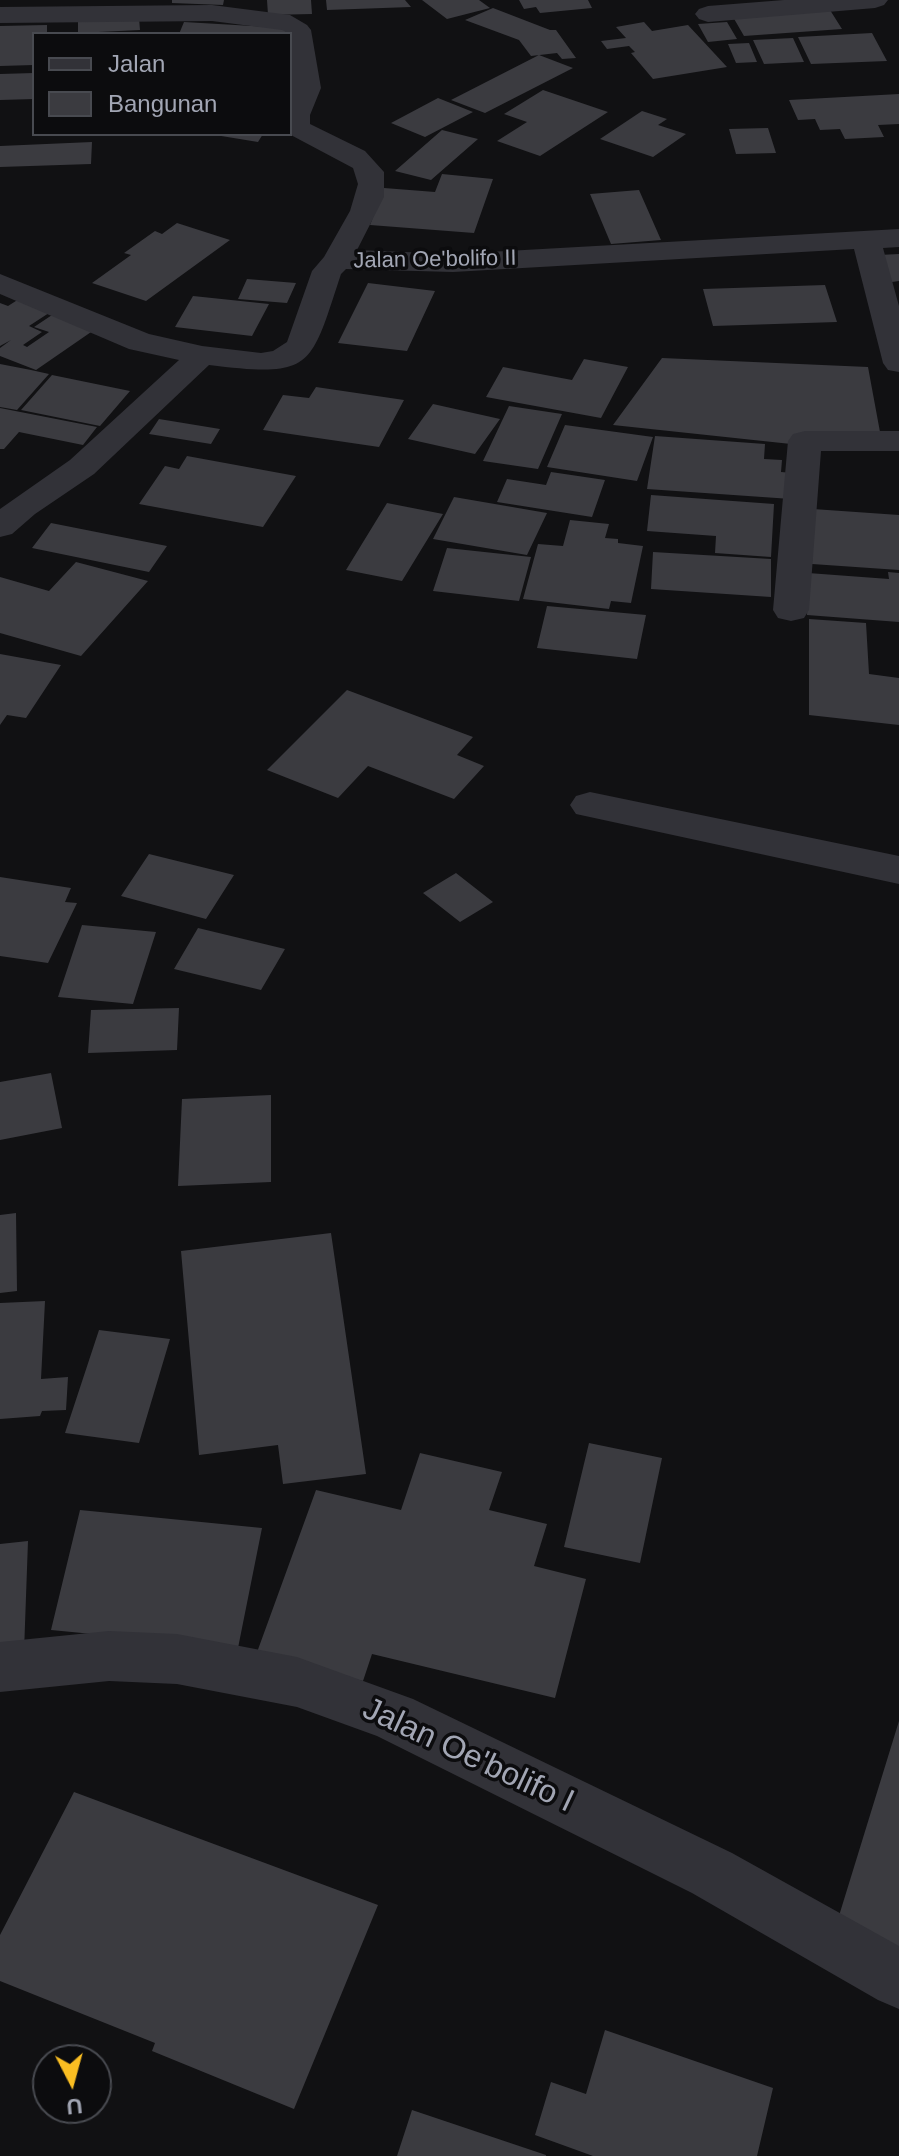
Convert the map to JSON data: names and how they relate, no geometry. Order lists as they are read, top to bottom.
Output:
{
  "streets": {
    "street": ["Jalan Oe'bolifo II", "Jalan Oe'bolifo I"]
  },
  "legend": ["Jalan", "Bangunan"],
  "north": "bottom"
}
